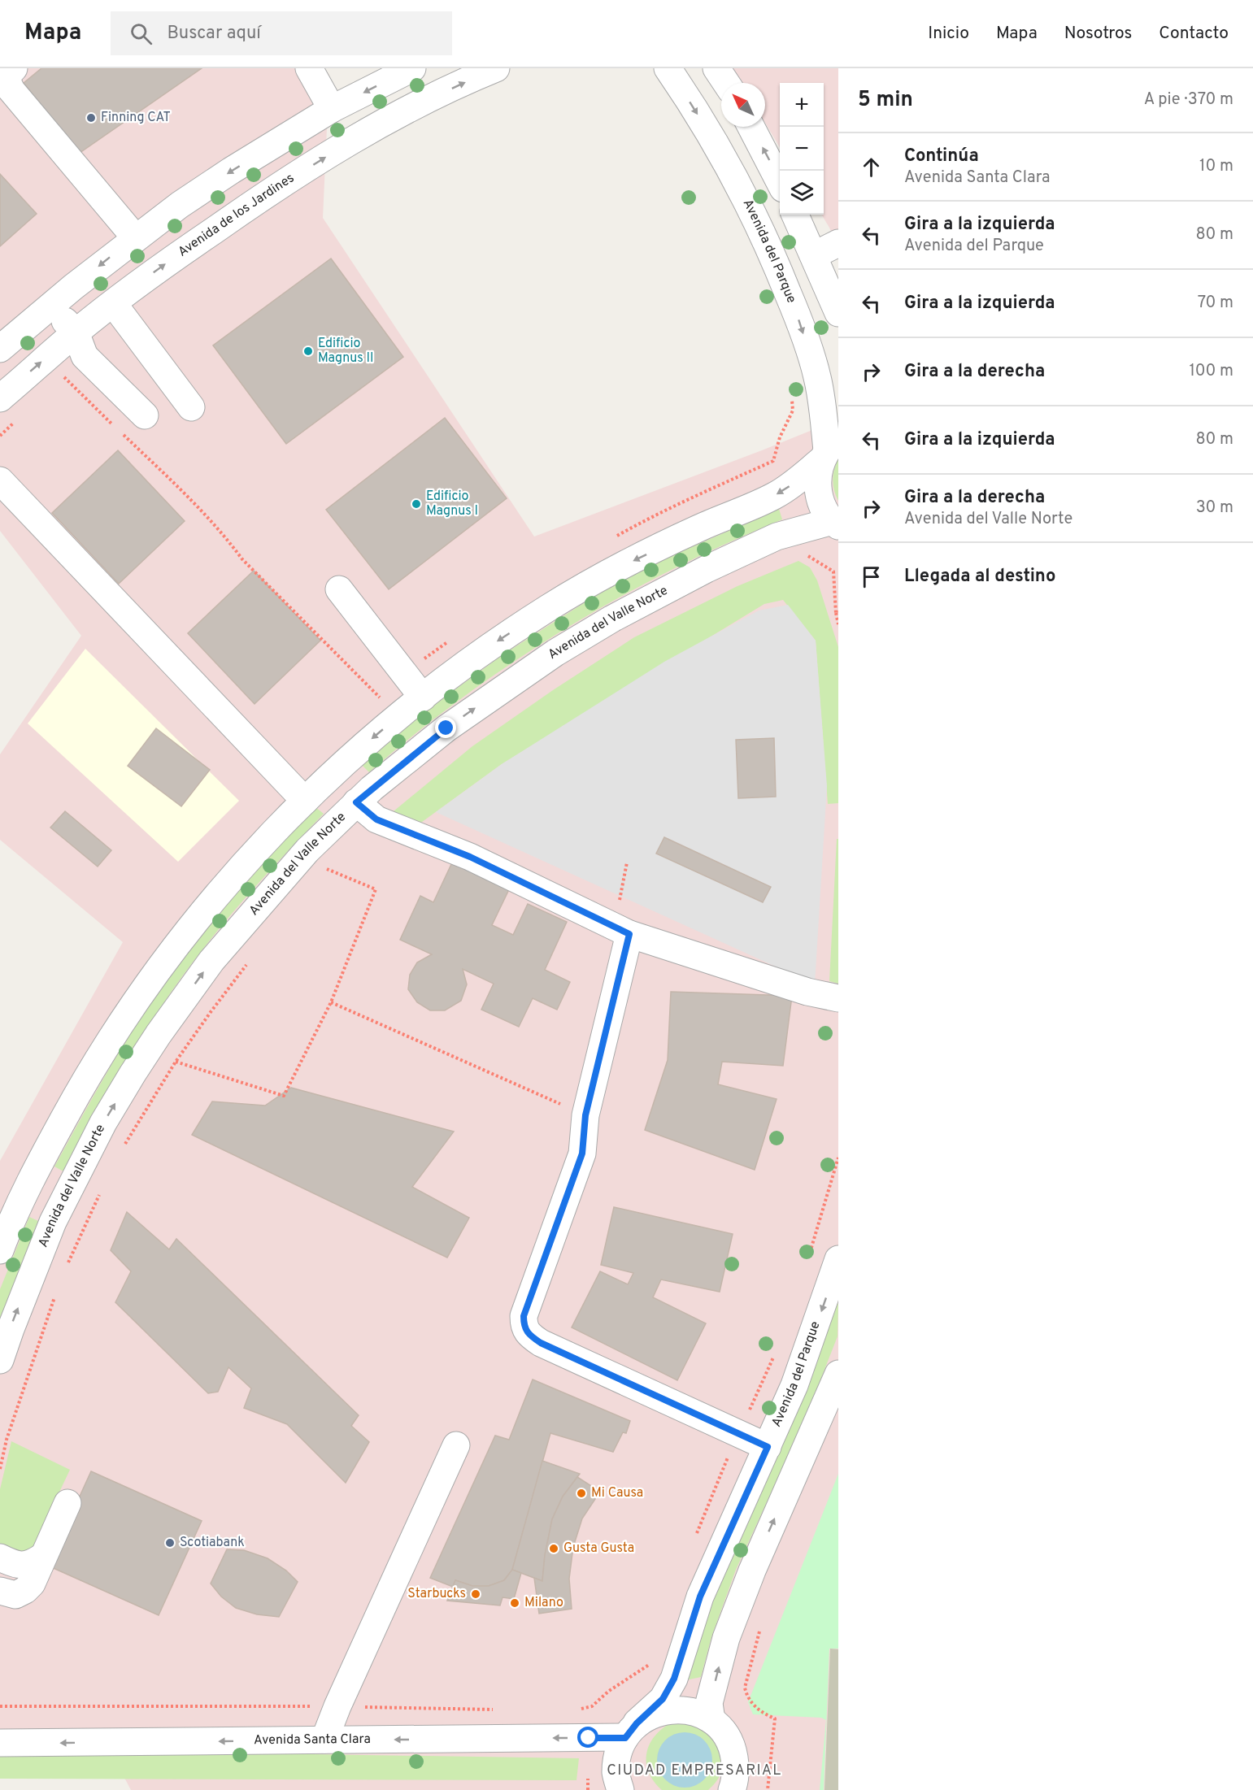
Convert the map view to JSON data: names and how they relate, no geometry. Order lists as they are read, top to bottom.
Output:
{
  "streets": {
    "street": [
      "Avenida de los Jardines",
      "Avenida del Parque",
      "Avenida del Valle Norte",
      "Avenida Santa Clara"
    ]
  },
  "crossings": [
    ["Avenida del Parque", "Avenida del Valle Norte"],
    ["Avenida del Parque", "Avenida Santa Clara"]
  ],
  "one_way": ["Avenida Santa Clara"],
  "districts": ["CIUDAD EMPRESARIAL"],
  "places": [
    "Finning CAT",
    "Edificio Magnus II",
    "Edificio Magnus I",
    "Mi Causa",
    "Scotiabank",
    "Gusta Gusta",
    "Starbucks",
    "Milano"
  ],
  "north": "top left",
  "page": {
    "header": "Mapa",
    "search": "Buscar aquí",
    "nav": [
      "Inicio",
      "Mapa",
      "Nosotros",
      "Contacto"
    ],
    "heading": ["5 min", "A pie · 370 m"],
    "map_buttons": ["+", "−"],
    "list": [
      ["Continúa", "Avenida Santa Clara", "10 m"],
      ["Gira a la izquierda", "Avenida del Parque", "80 m"],
      ["Gira a la izquierda", "70 m"],
      ["Gira a la derecha", "100 m"],
      ["Gira a la izquierda", "80 m"],
      ["Gira a la derecha", "Avenida del Valle Norte", "30 m"],
      "Llegada al destino"
    ]
  }
}
